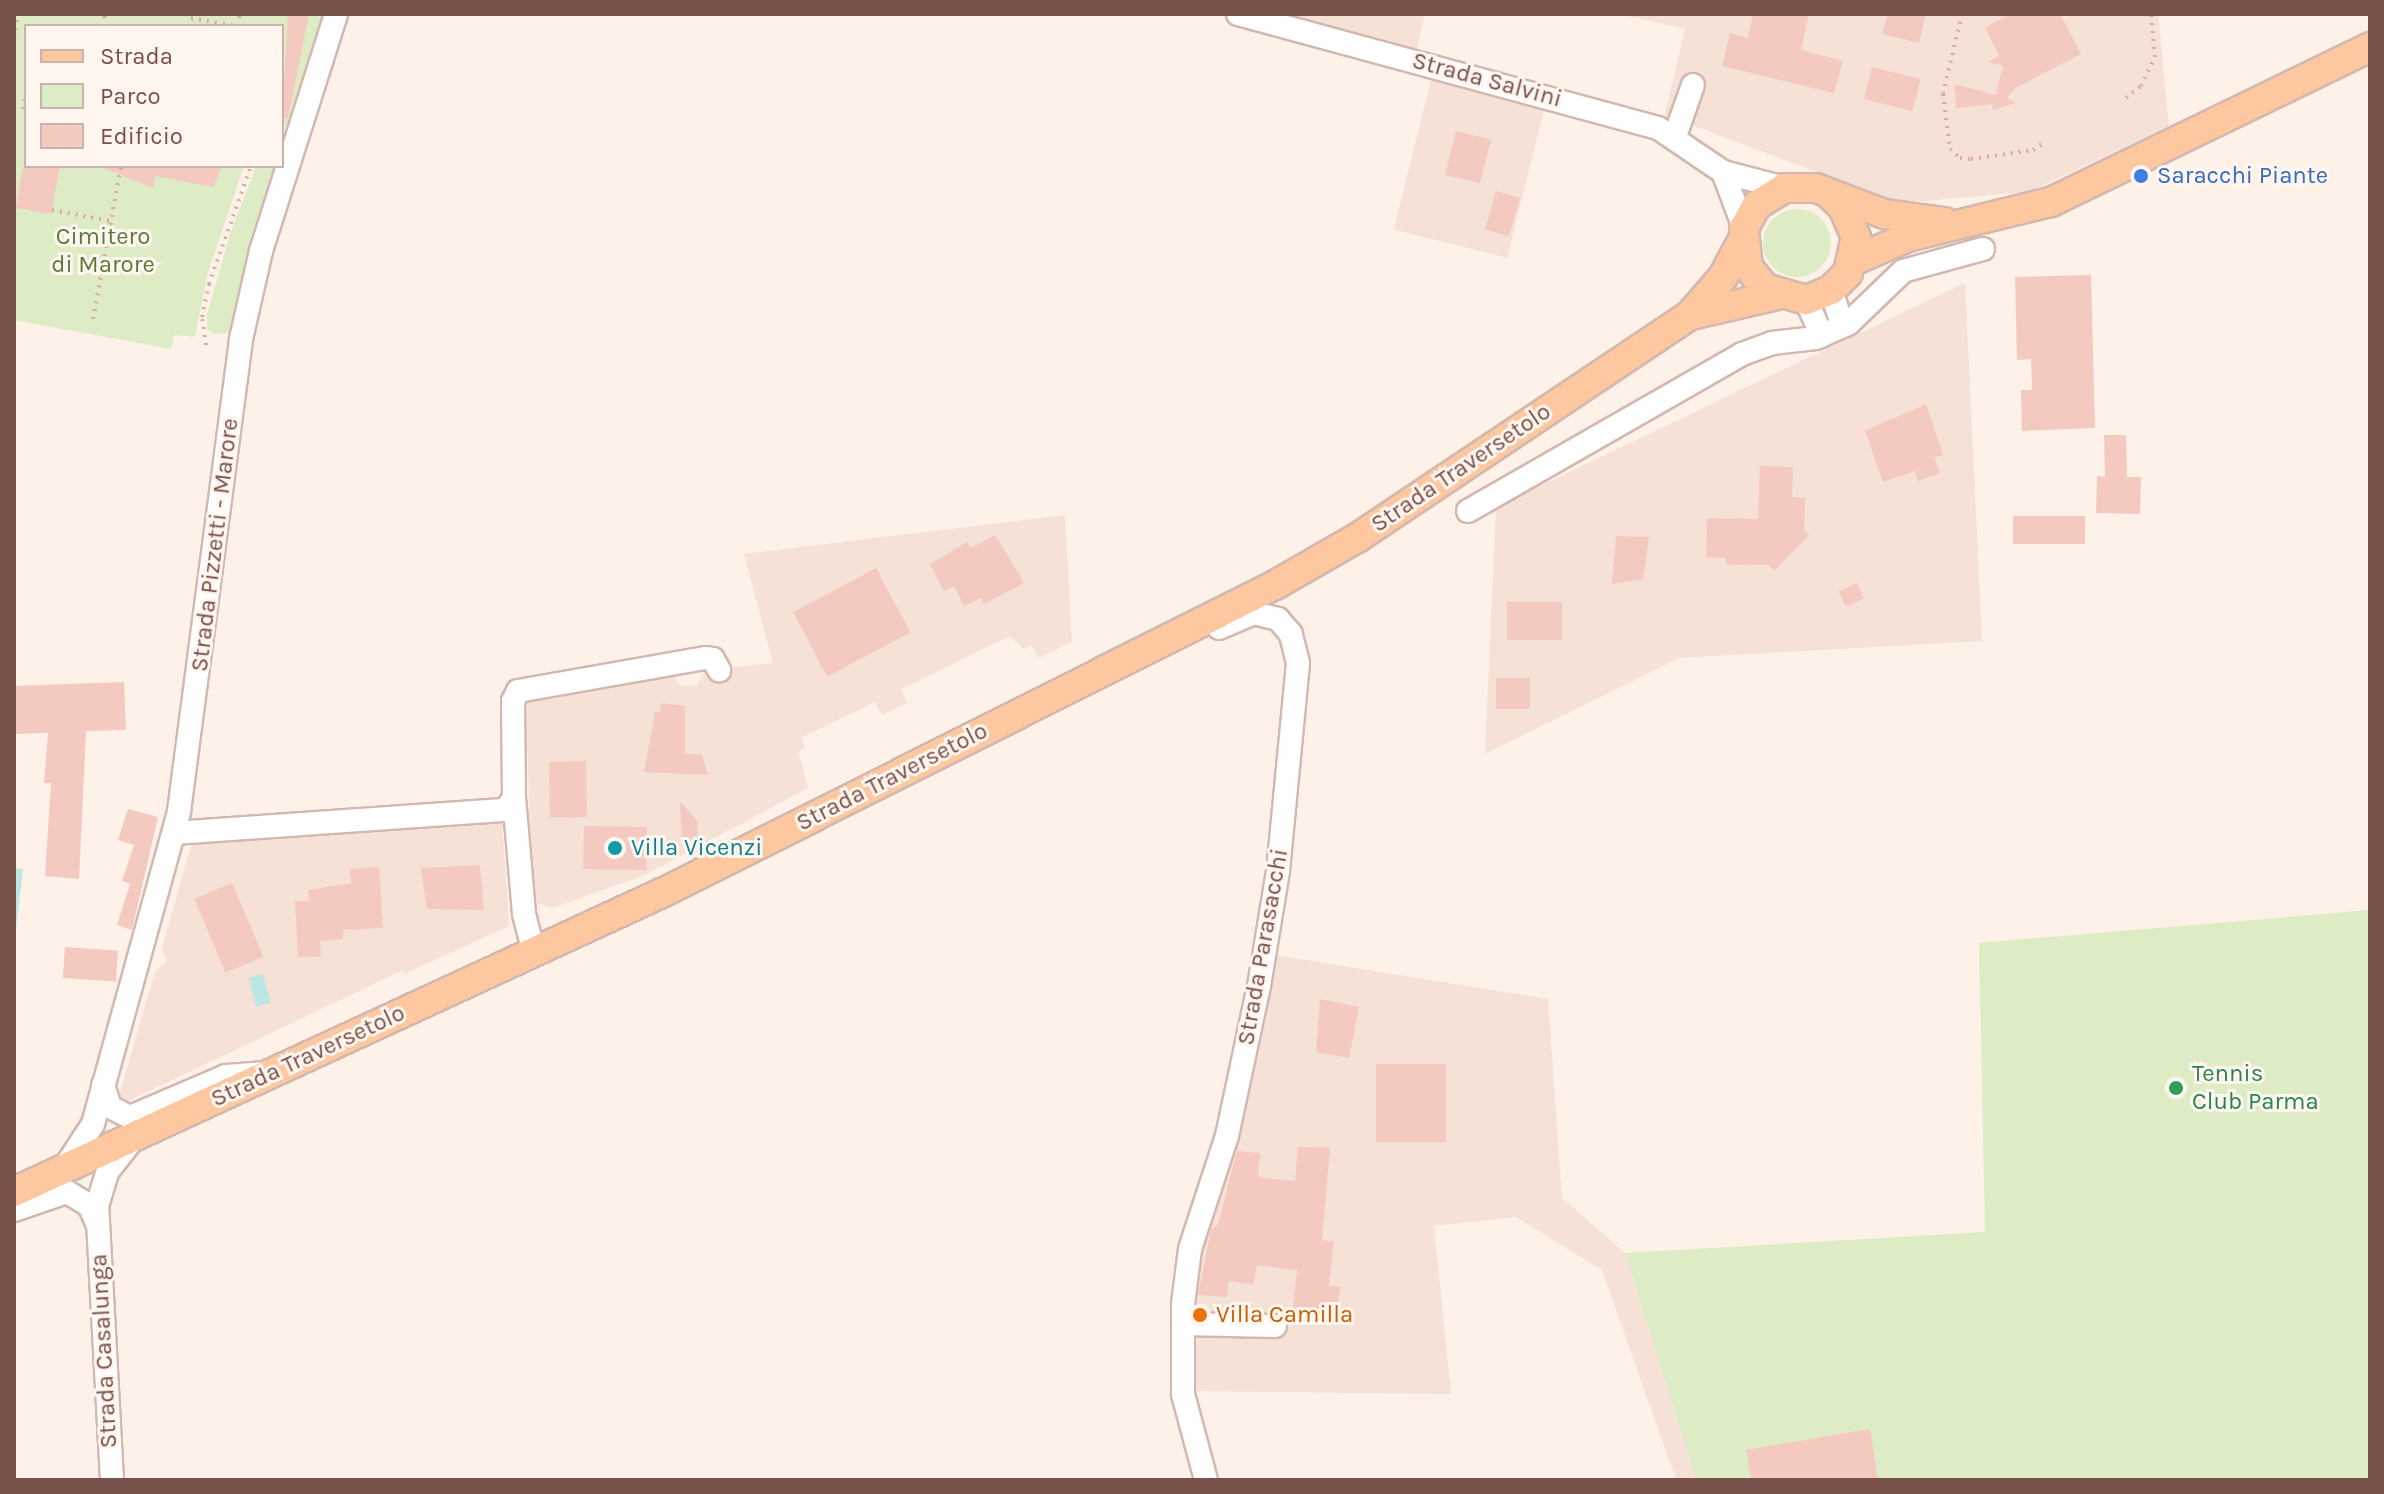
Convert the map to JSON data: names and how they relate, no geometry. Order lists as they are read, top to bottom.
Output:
{
  "streets": {
    "main road": ["Strada Traversetolo"],
    "street": [
      "Strada Salvini",
      "Strada Pizzetti - Marore",
      "Strada Parasacchi",
      "Strada Casalunga"
    ]
  },
  "crossings": [
    ["Strada Salvini", "Strada Traversetolo"],
    ["Strada Traversetolo", "Strada Pizzetti - Marore"],
    ["Strada Traversetolo", "Strada Parasacchi"],
    ["Strada Traversetolo", "Strada Casalunga"]
  ],
  "parks": ["Cimitero di Marore"],
  "places": [
    "Saracchi Piante",
    "Villa Vicenzi",
    "Tennis Club Parma",
    "Villa Camilla"
  ],
  "legend": ["Strada", "Parco", "Edificio"]
}
